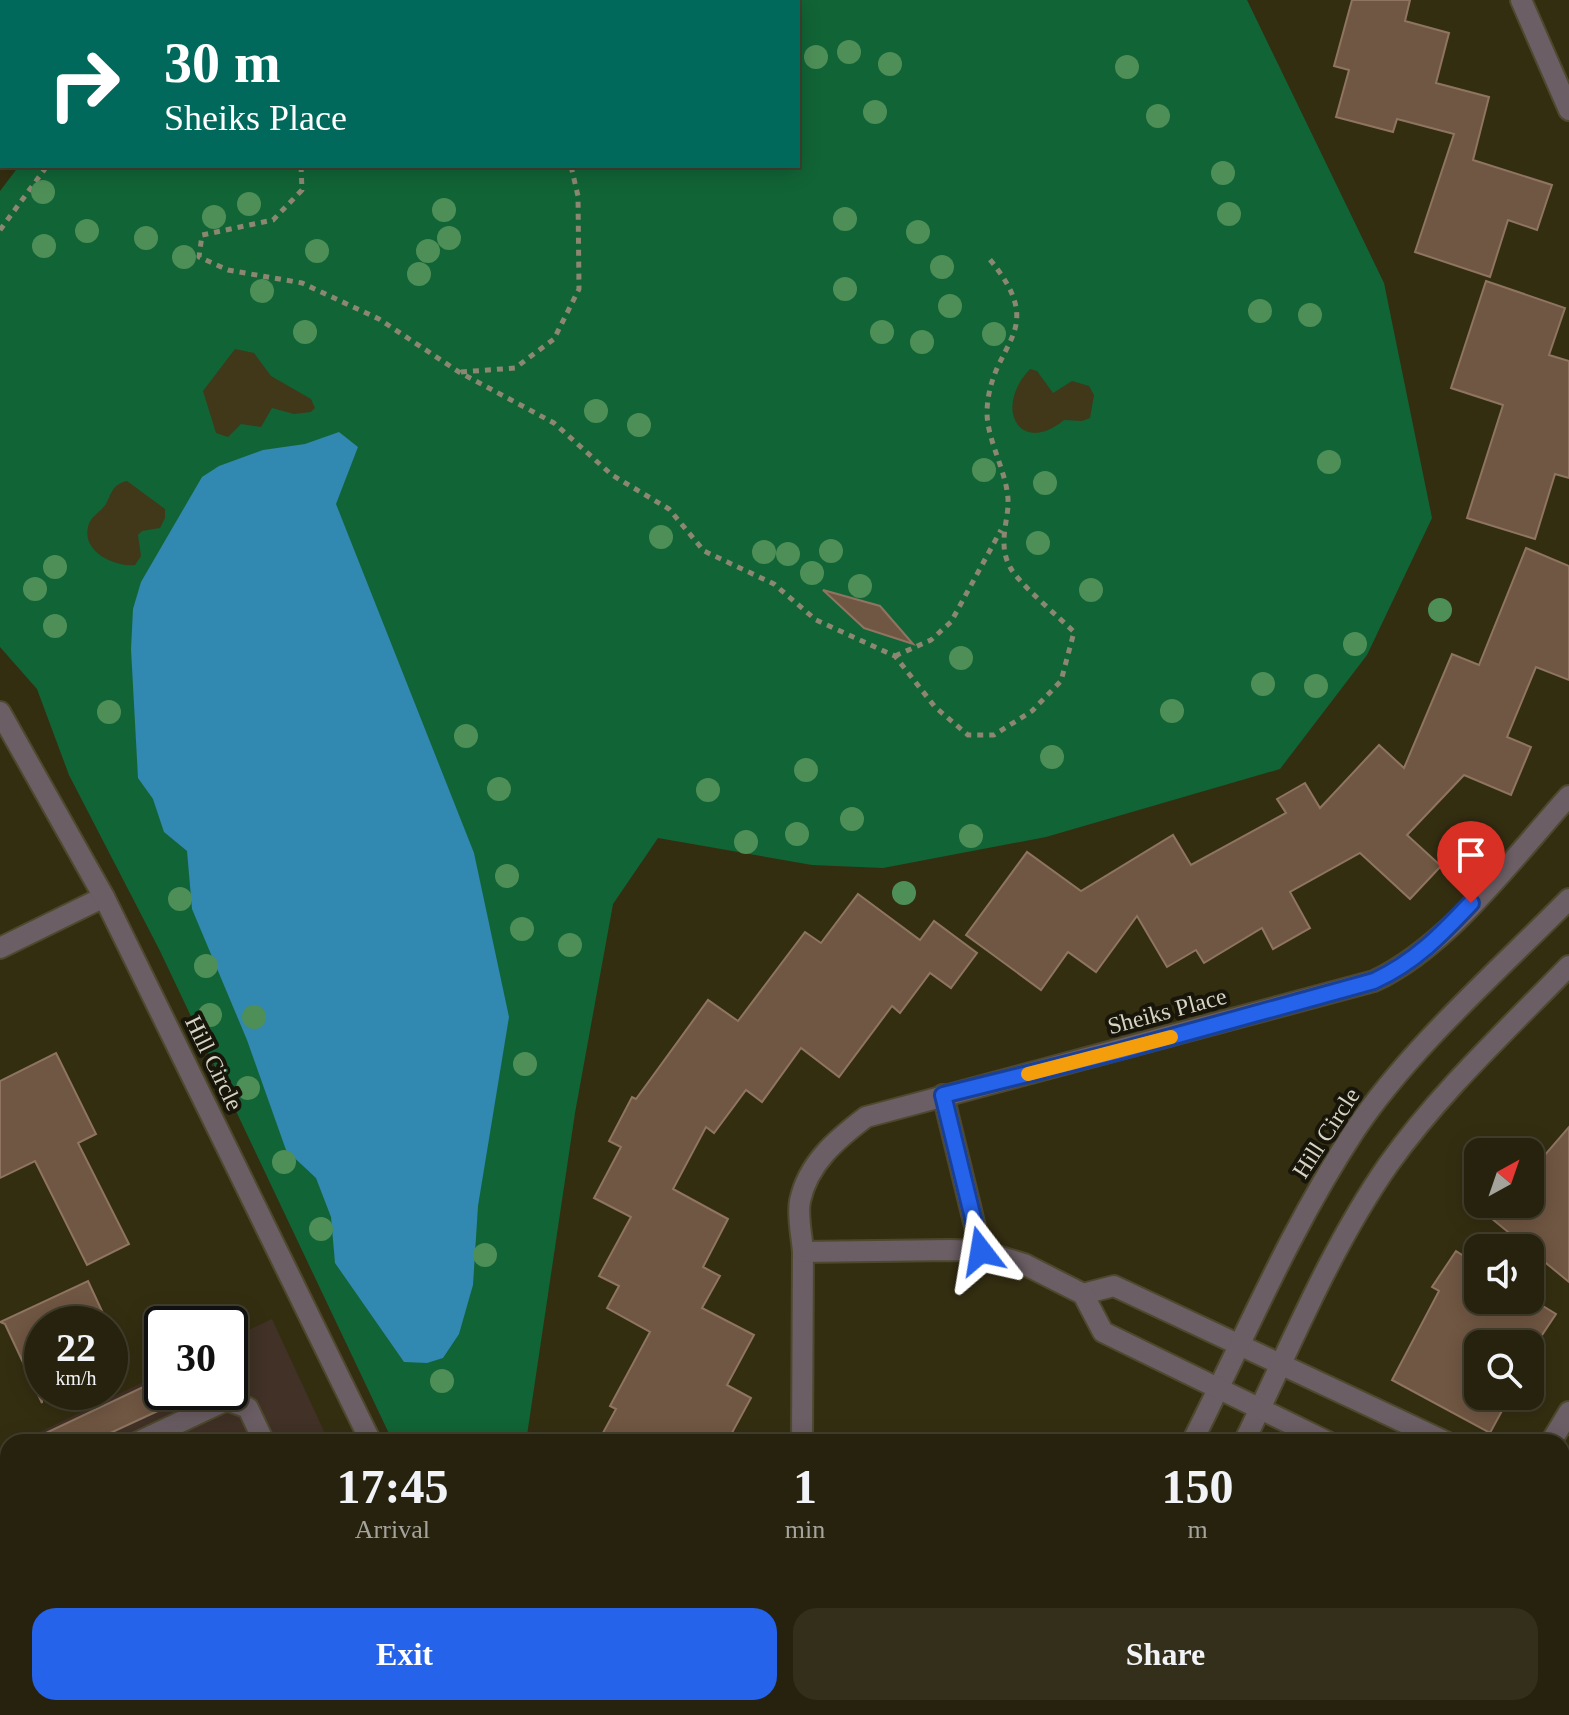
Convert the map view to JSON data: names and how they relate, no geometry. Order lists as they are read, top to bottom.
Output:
{
  "streets": {
    "street": ["Sheiks Place", "Hill Circle"]
  },
  "north": "top right",
  "page": {
    "turn": ["30 m", "Sheiks Place"],
    "speed": "22 km/h",
    "limit": "30",
    "eta": [
      "17:45",
      "Arrival",
      "1",
      "min",
      "150",
      "m"
    ],
    "buttons": ["Exit", "Share"]
  }
}
